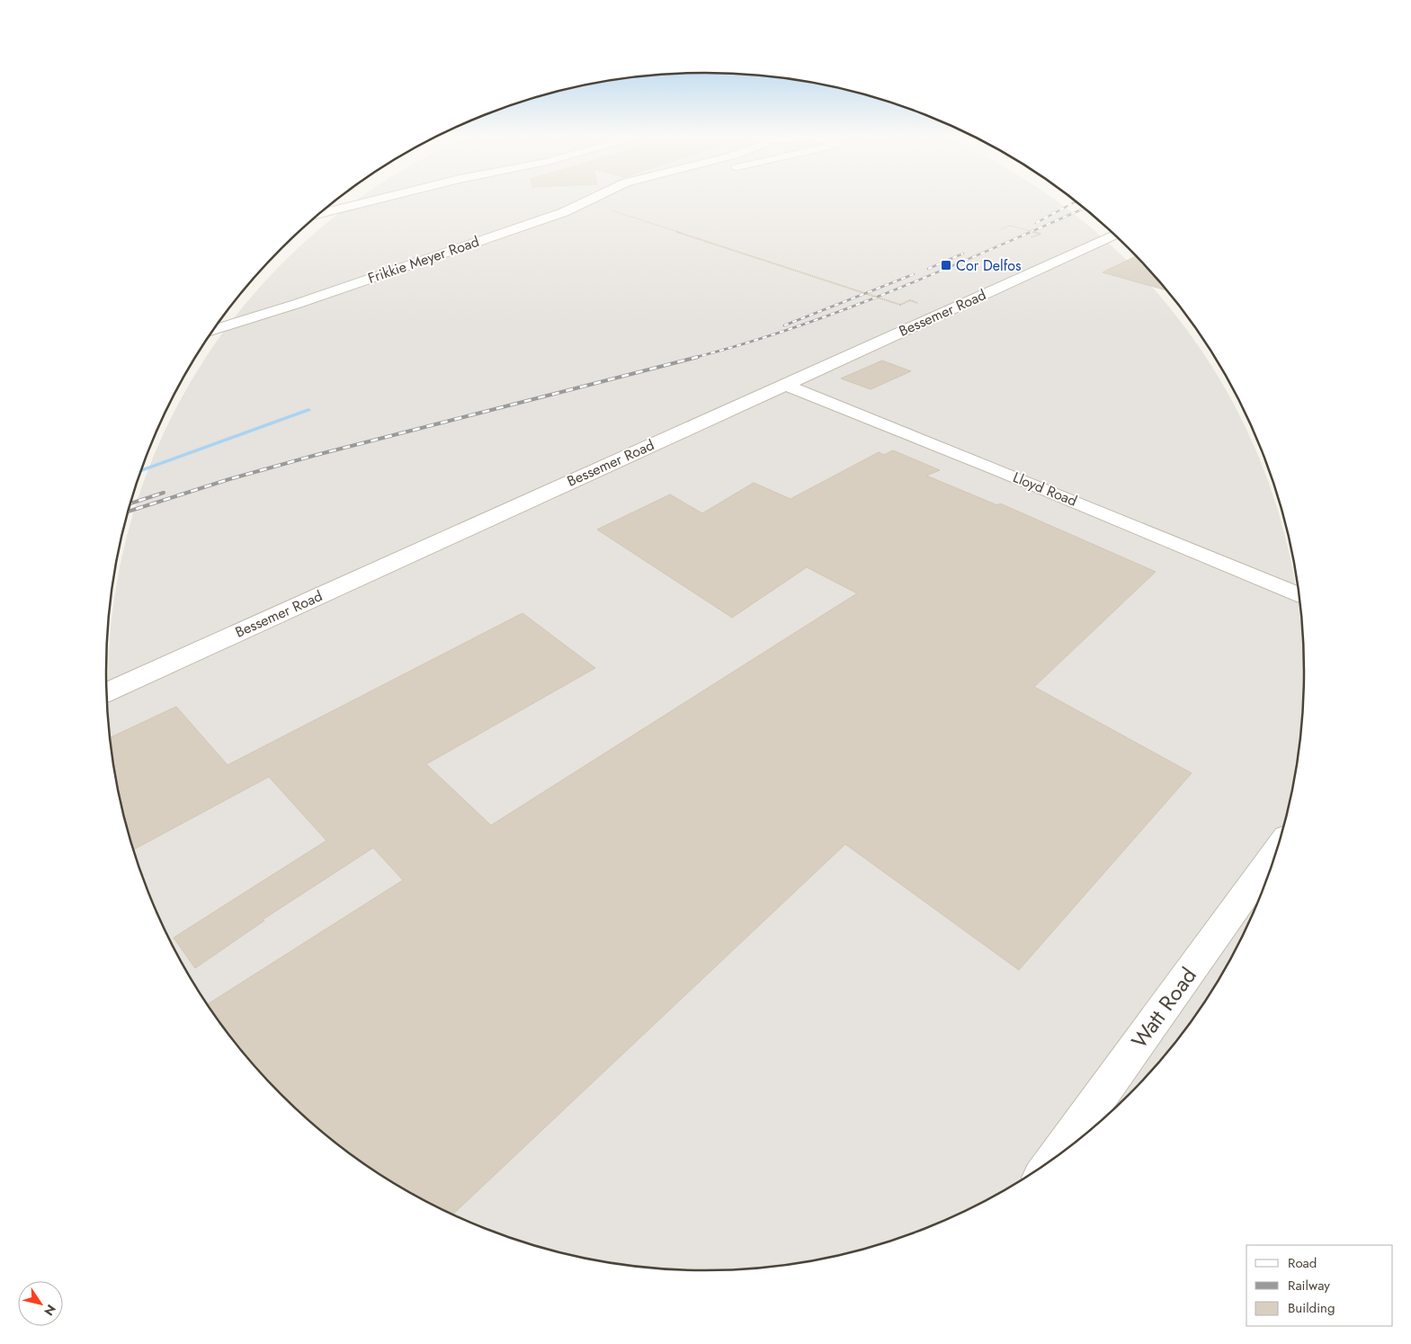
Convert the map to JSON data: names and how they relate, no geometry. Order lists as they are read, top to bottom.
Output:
{
  "streets": {
    "street": [
      "Frikkie Meyer Road",
      "Bessemer Road",
      "Lloyd Road",
      "Watt Road"
    ]
  },
  "crossings": [
    ["Bessemer Road", "Lloyd Road"]
  ],
  "places": {
    "transit": ["Cor Delfos"]
  },
  "legend": ["Road", "Railway", "Building"],
  "north": "bottom right"
}
